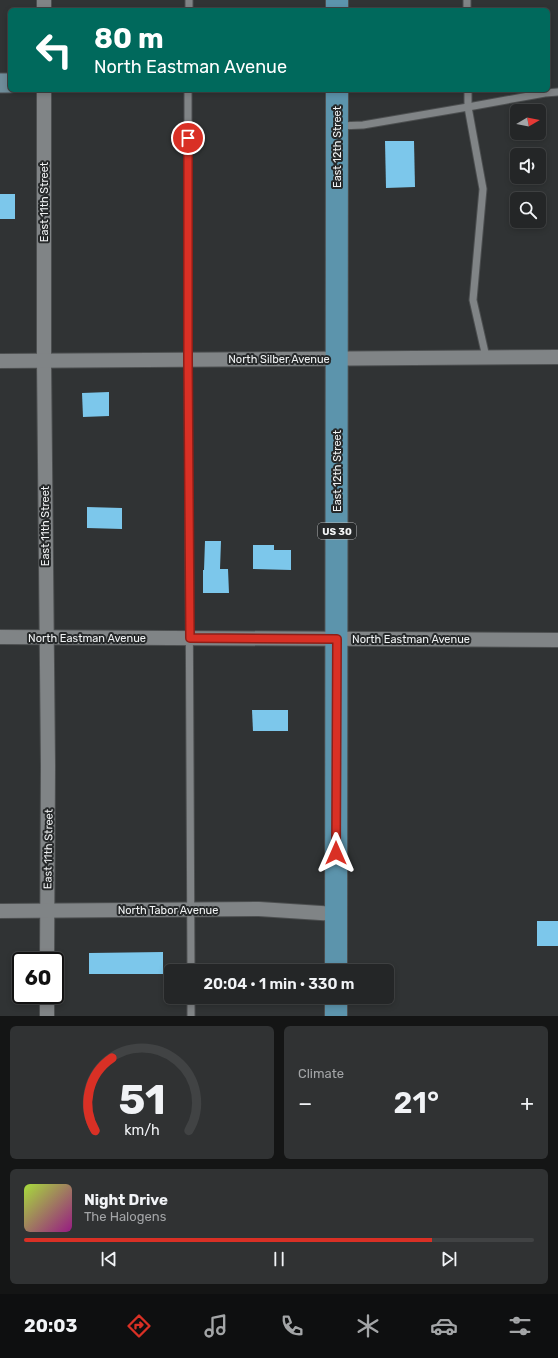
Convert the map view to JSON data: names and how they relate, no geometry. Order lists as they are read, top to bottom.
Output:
{
  "streets": {
    "main road": ["East 12th Street", "US 30"],
    "street": [
      "East 11th Street",
      "North Silber Avenue",
      "North Eastman Avenue",
      "North Tabor Avenue"
    ]
  },
  "crossings": [
    ["East 12th Street", "North Silber Avenue"],
    ["East 12th Street", "North Eastman Avenue"],
    ["East 12th Street", "North Tabor Avenue"],
    ["East 11th Street", "North Silber Avenue"],
    ["East 11th Street", "North Eastman Avenue"],
    ["East 11th Street", "North Tabor Avenue"]
  ],
  "north": "right",
  "page": {
    "turn": ["80 m", "North Eastman Avenue"],
    "limit": "60",
    "trip": "20:04 · 1 min · 330 m",
    "tile": "Climate",
    "heat": ["−", "21°", "+"],
    "song": ["Night Drive", "The Halogens"],
    "tabs": "20:03",
    "gauge": ["51", "km/h"]
  }
}
